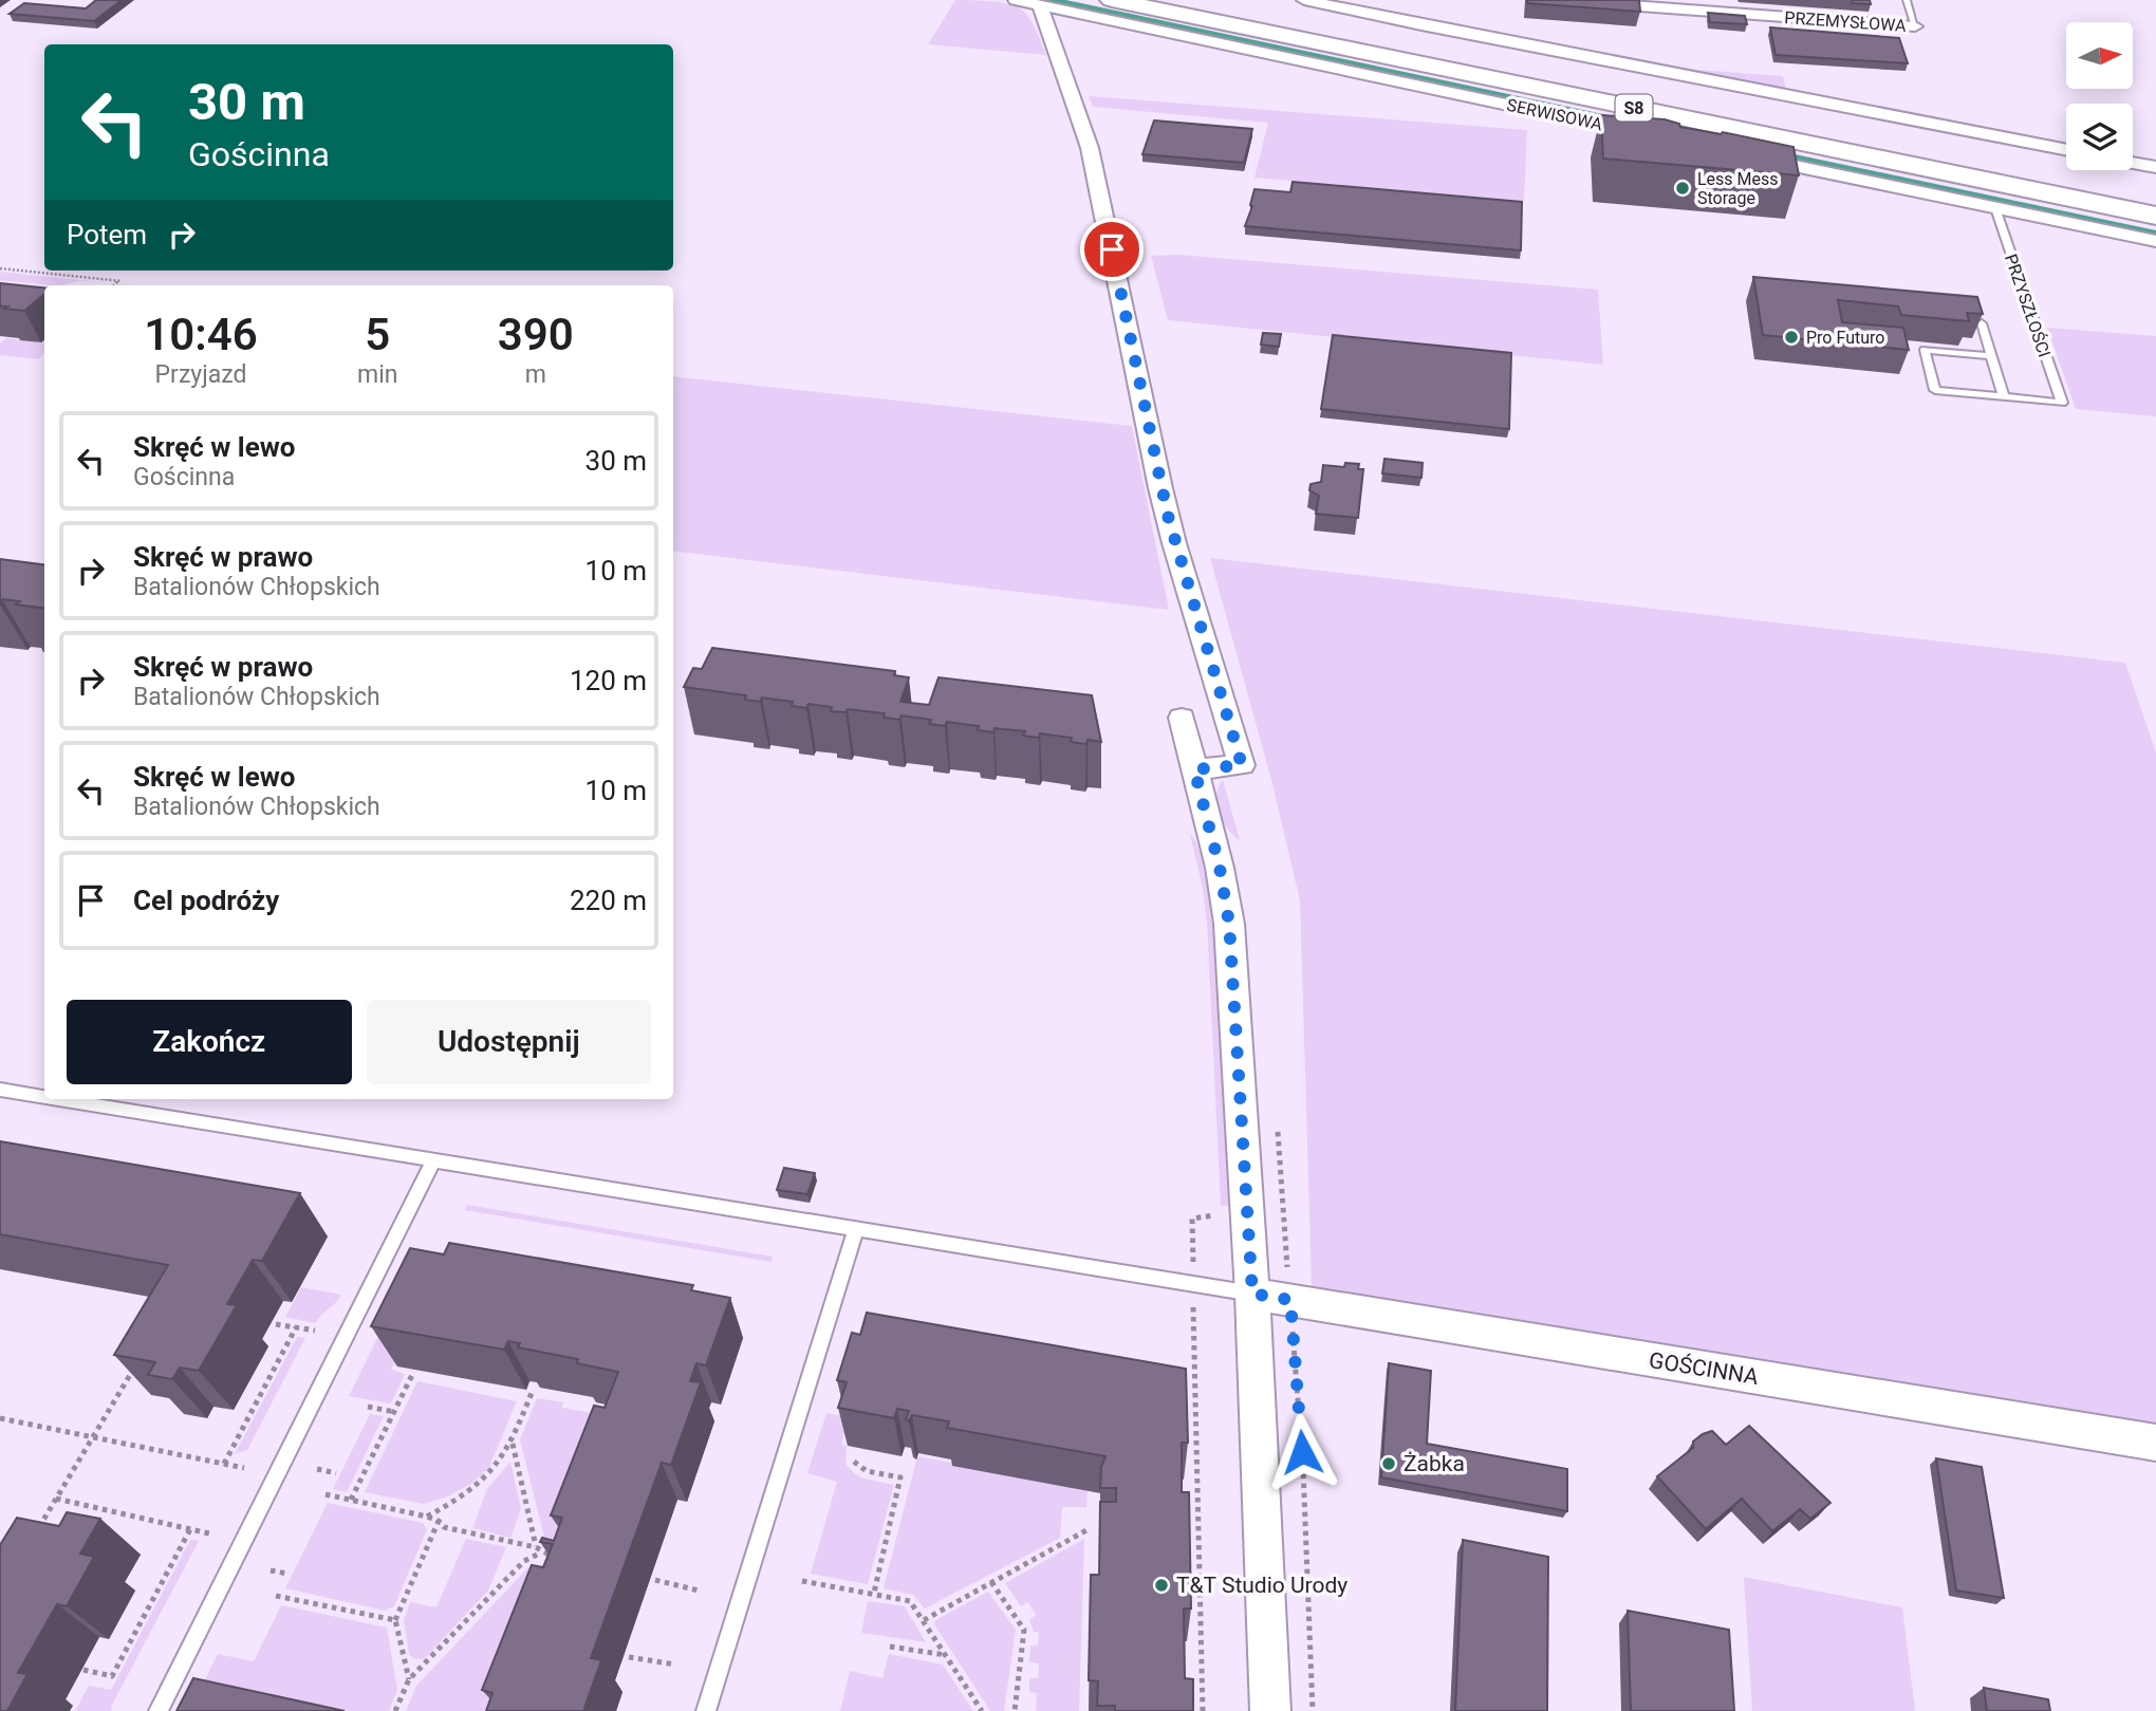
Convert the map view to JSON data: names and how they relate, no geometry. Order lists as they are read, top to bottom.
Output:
{
  "streets": {
    "highway": ["S8"],
    "street": ["PRZEMYSŁOWA", "SERWISOWA", "GOŚCINNA"],
    "lane": ["PRZYSZŁOŚCI"]
  },
  "places": [
    "Less Mess Storage",
    "Pro Futuro",
    "Żabka",
    "T&T Studio Urody"
  ],
  "north": "right",
  "page": {
    "turn": ["30 m", "Gościnna"],
    "then": "Potem",
    "eta": [
      "10:46",
      "Przyjazd",
      "5",
      "min",
      "390",
      "m"
    ],
    "list": [
      {
        "name": "Skręć w lewo",
        "note": "Gościnna",
        "value": "30 m"
      },
      {
        "name": "Skręć w prawo",
        "note": "Batalionów Chłopskich",
        "value": "10 m"
      },
      {
        "name": "Skręć w prawo",
        "note": "Batalionów Chłopskich",
        "value": "120 m"
      },
      {
        "name": "Skręć w lewo",
        "note": "Batalionów Chłopskich",
        "value": "10 m"
      },
      {
        "name": "Cel podróży",
        "value": "220 m"
      }
    ],
    "buttons": ["Zakończ", "Udostępnij"]
  }
}
